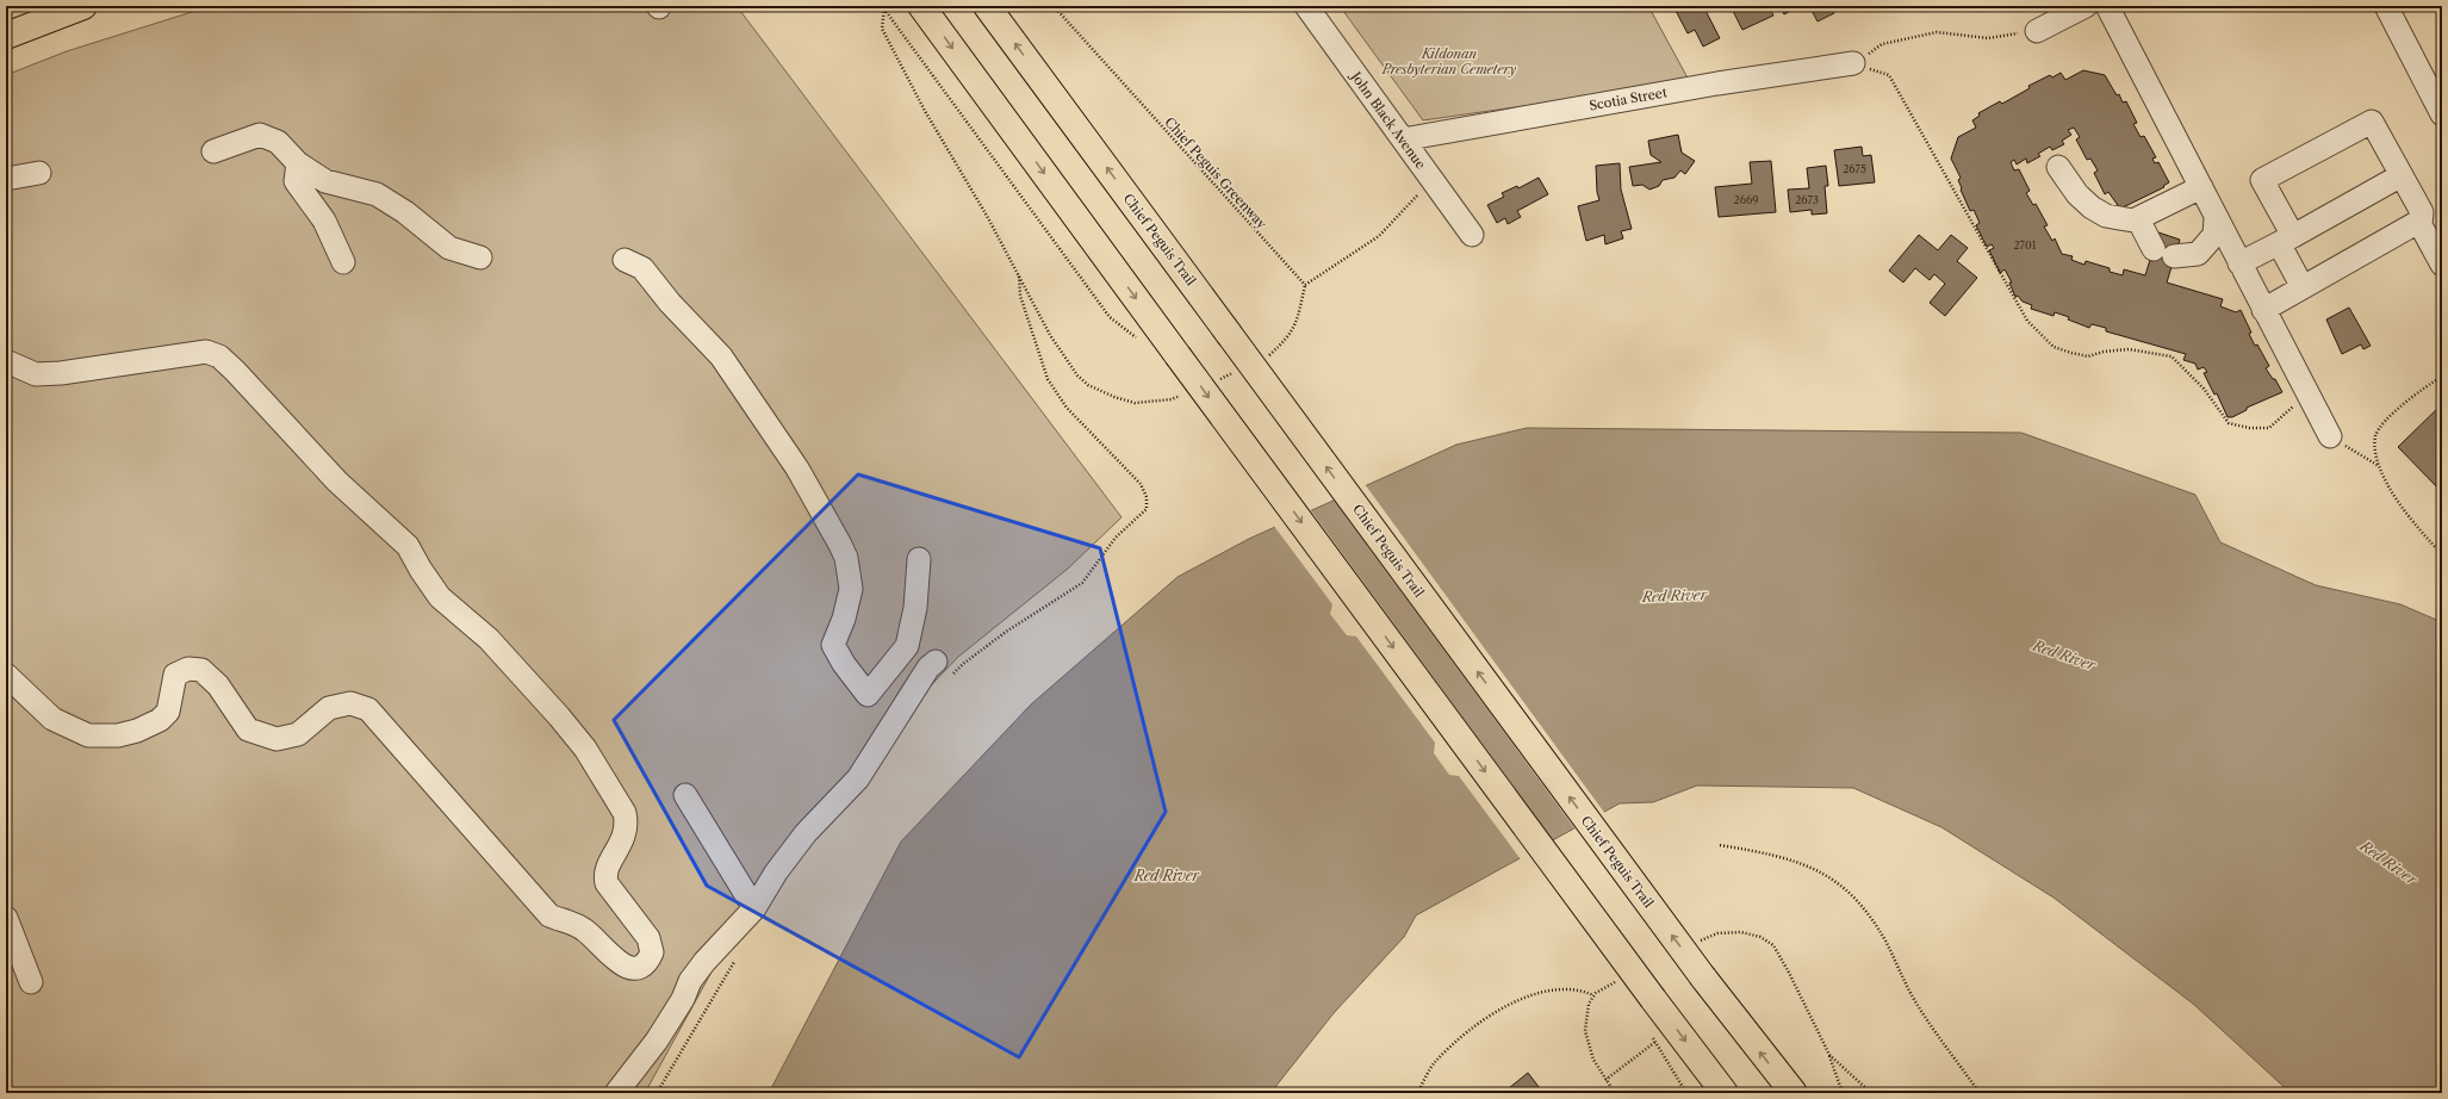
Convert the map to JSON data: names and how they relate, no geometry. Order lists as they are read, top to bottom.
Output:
{
  "streets": {
    "main road": ["Chief Peguis Trail"],
    "street": ["Scotia Street", "John Black Avenue"],
    "path": ["Chief Peguis Greenway"]
  },
  "crossings": [
    ["Scotia Street", "John Black Avenue"]
  ],
  "water": ["Red River"],
  "parks": ["Kildonan Presbyterian Cemetery"],
  "house_numbers": [
    "2675",
    "2669",
    "2673",
    "2701"
  ]
}
